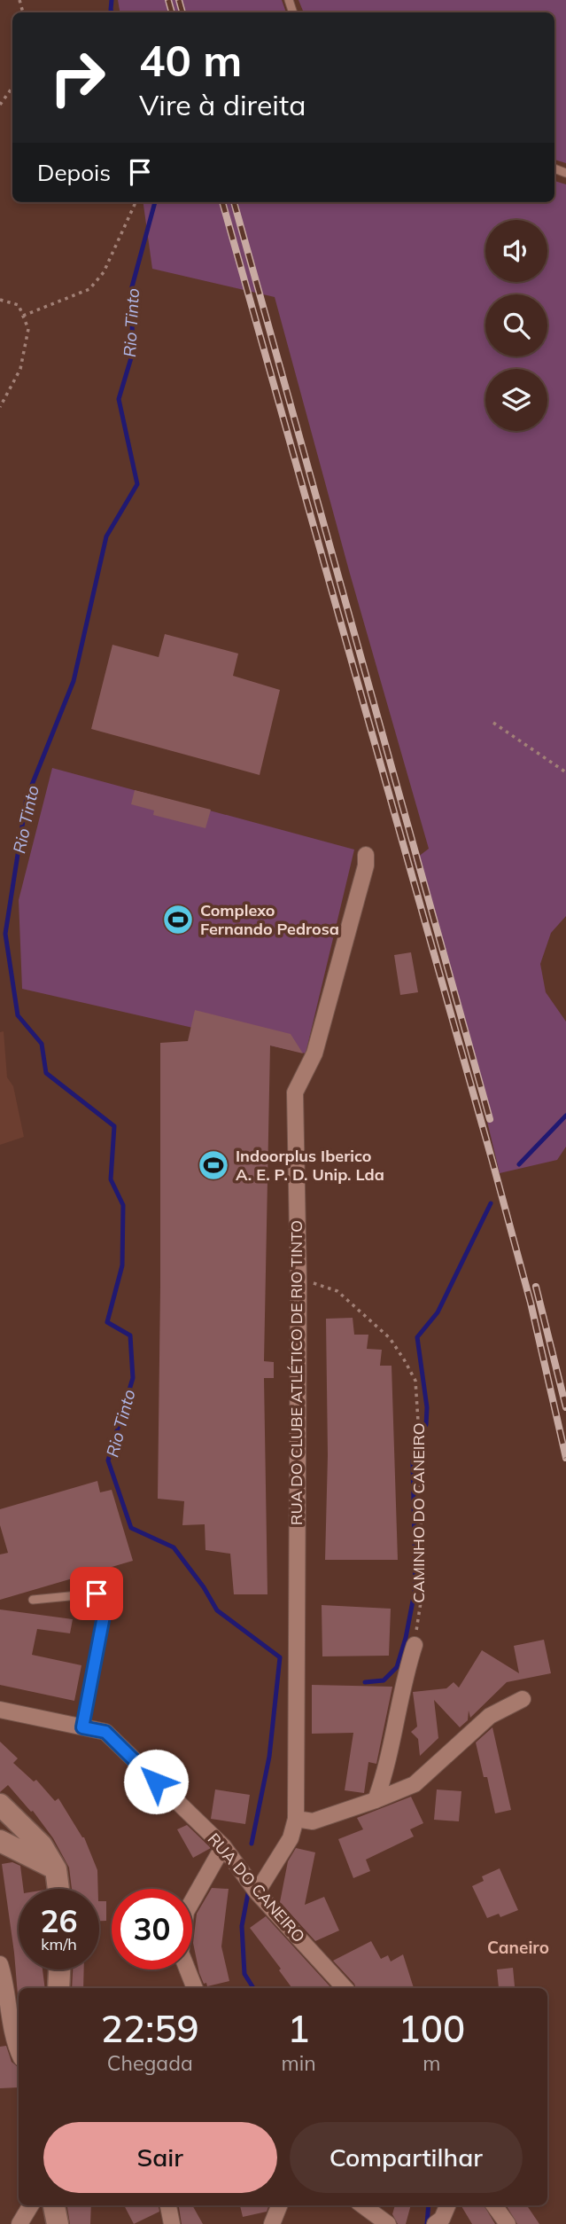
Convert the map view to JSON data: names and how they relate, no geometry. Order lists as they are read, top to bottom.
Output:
{
  "streets": {
    "street": ["RUA DO CLUBE ATLÉTICO DE RIO TINTO", "RUA DO CANEIRO"],
    "path": ["CAMINHO DO CANEIRO"]
  },
  "crossings": [
    ["RUA DO CLUBE ATLÉTICO DE RIO TINTO", "CAMINHO DO CANEIRO"],
    ["RUA DO CLUBE ATLÉTICO DE RIO TINTO", "RUA DO CANEIRO"]
  ],
  "districts": ["Caneiro"],
  "water": ["Rio Tinto"],
  "places": {
    "sports": ["Complexo Fernando Pedrosa", "Indoorplus Iberico A. E. P. D. Unip. Lda"]
  },
  "page": {
    "turn": ["40 m", "Vire à direita"],
    "then": "Depois",
    "speed": "26 km/h",
    "limit": "30",
    "eta": [
      "22:59",
      "Chegada",
      "1",
      "min",
      "100",
      "m"
    ],
    "buttons": ["Sair", "Compartilhar"]
  }
}
